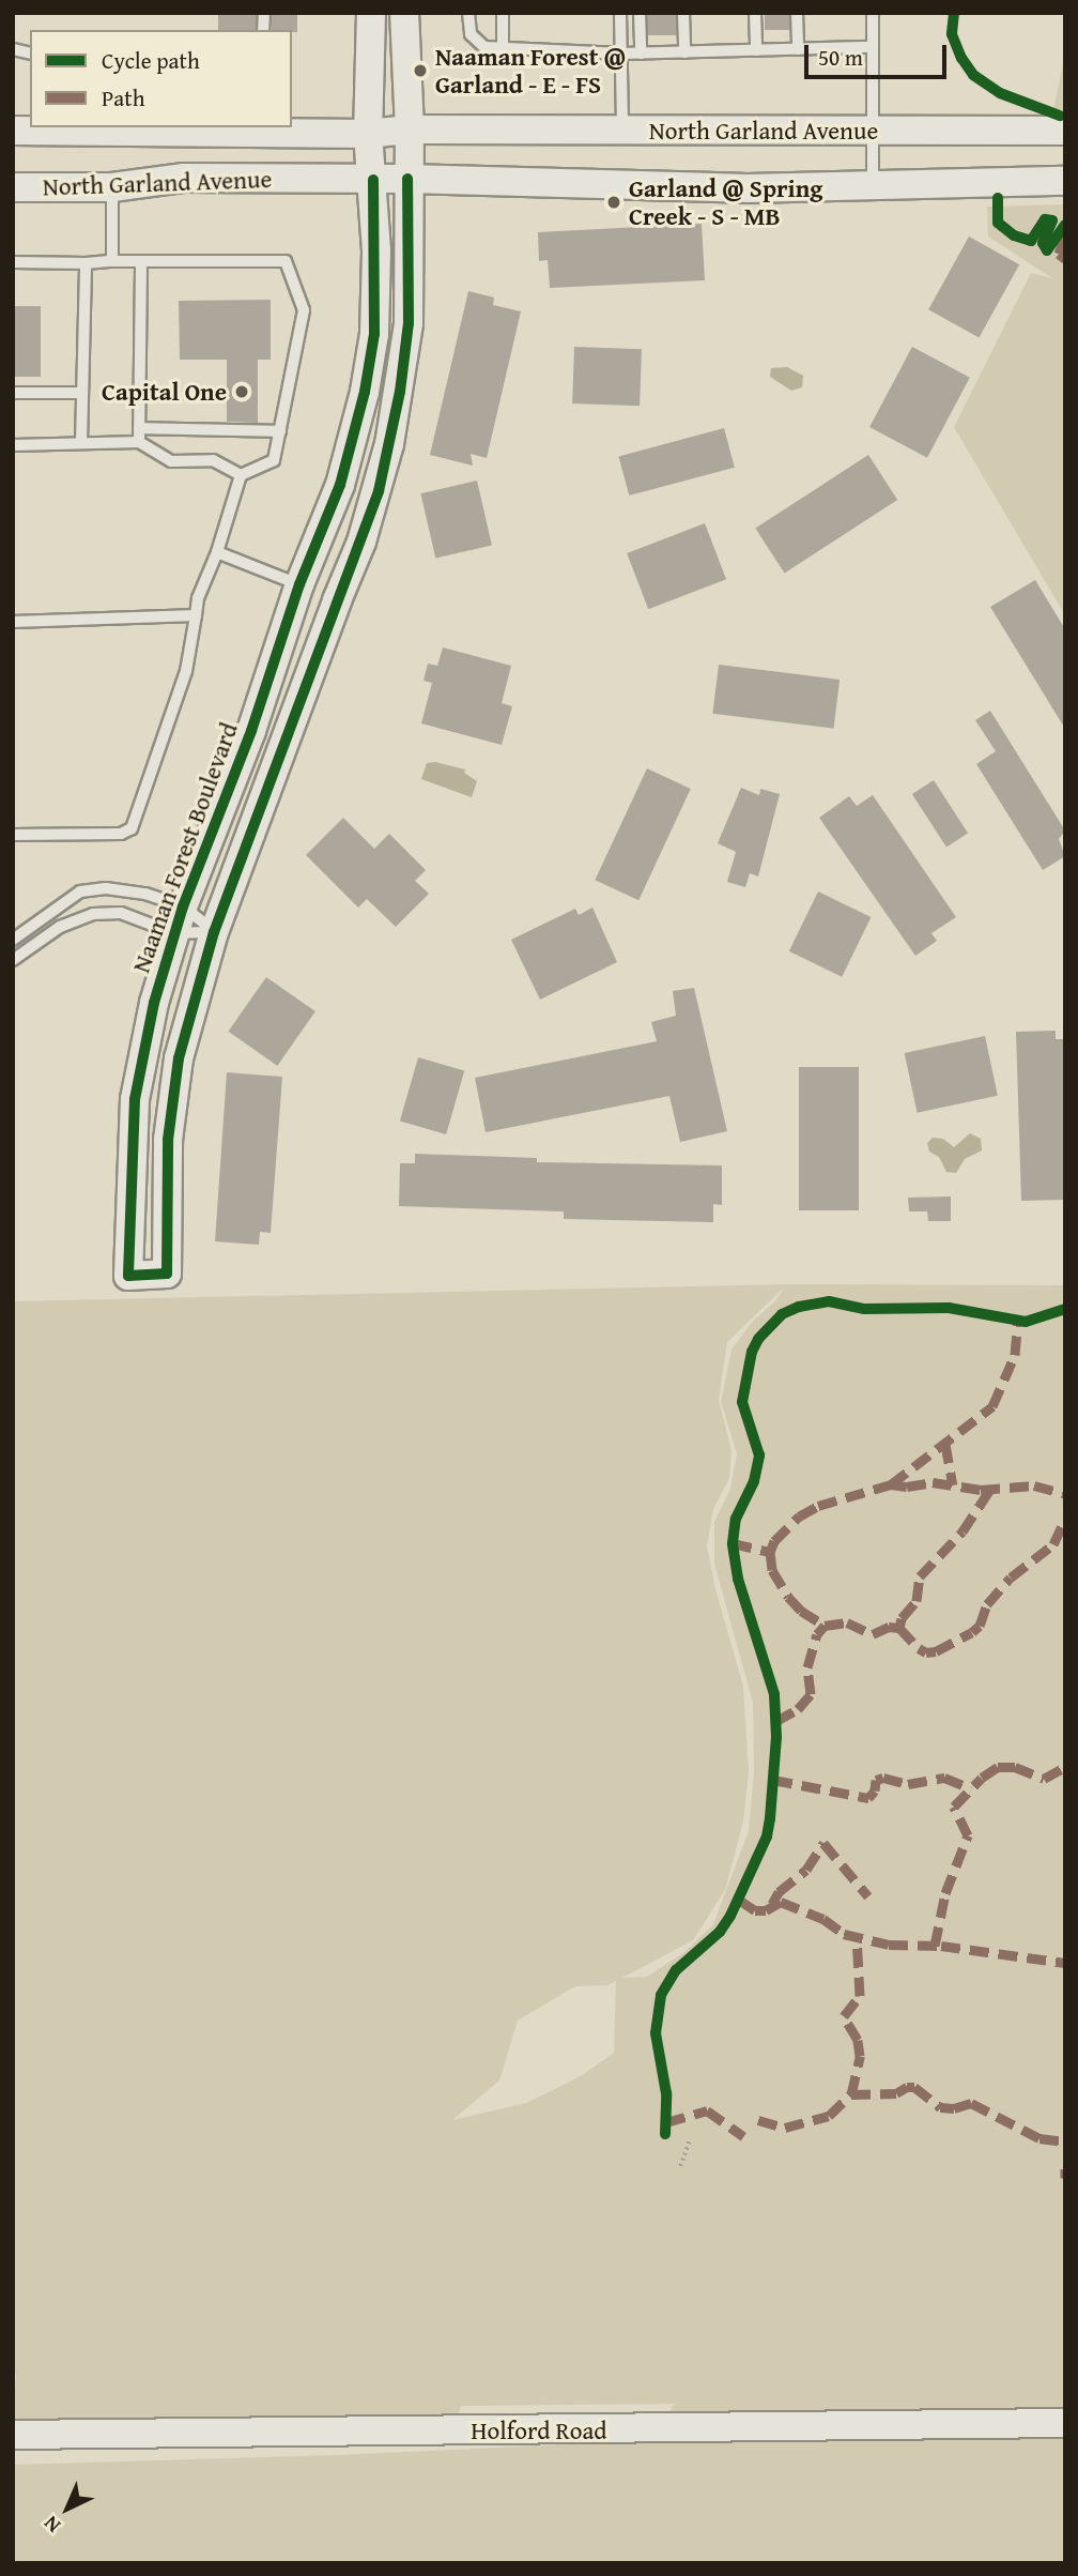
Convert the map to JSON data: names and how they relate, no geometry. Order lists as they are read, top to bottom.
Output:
{
  "streets": {
    "street": ["North Garland Avenue", "Naaman Forest Boulevard", "Holford Road"]
  },
  "crossings": [
    ["North Garland Avenue", "Naaman Forest Boulevard"]
  ],
  "places": ["Naaman Forest @ Garland - E - FS", "Garland @ Spring Creek - S - MB", "Capital One"],
  "legend": ["Cycle path", "Path"],
  "scale_bar": "50 m",
  "north": "bottom left"
}
